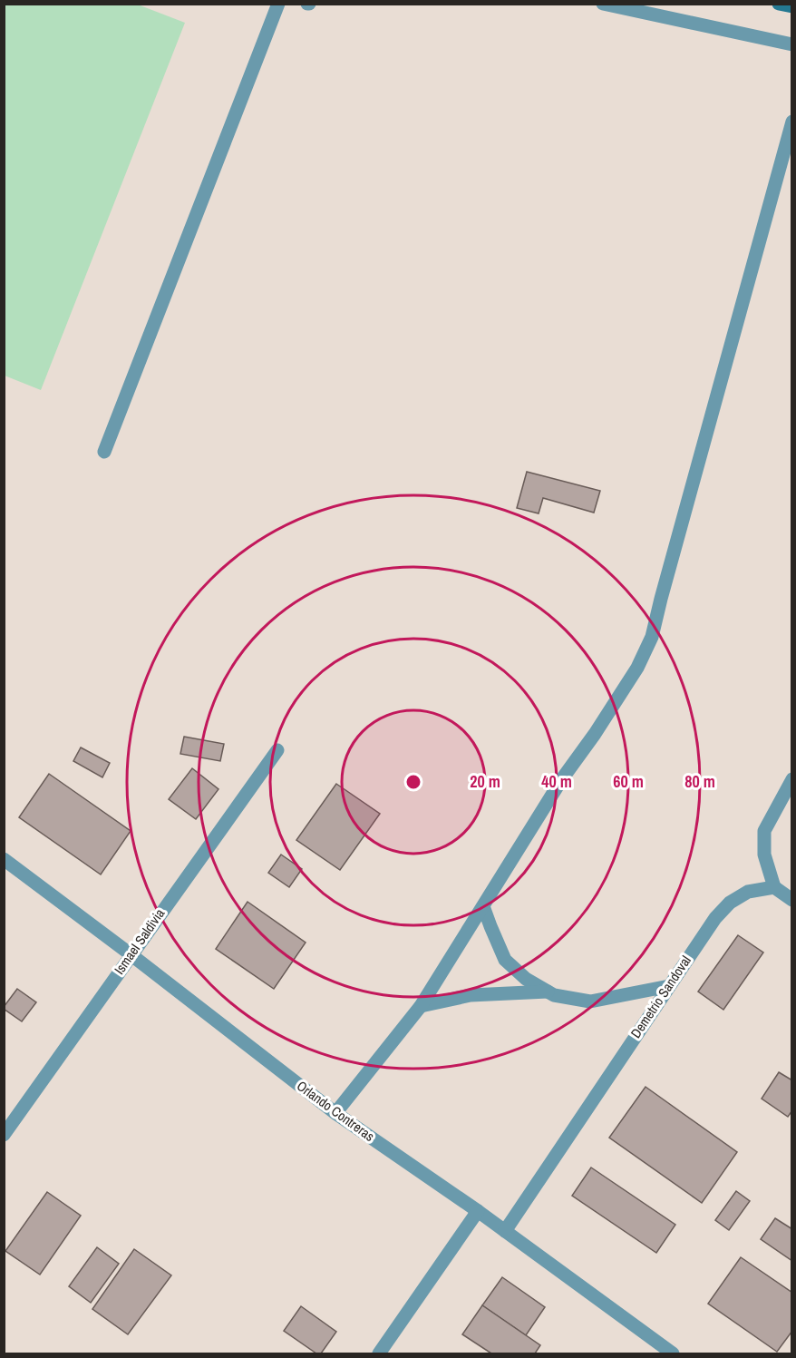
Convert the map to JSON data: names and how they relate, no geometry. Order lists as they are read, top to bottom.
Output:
{
  "streets": {
    "street": ["Ismael Saldivia", "Demetrio Sandoval", "Orlando Contreras"]
  },
  "crossings": [
    ["Ismael Saldivia", "Orlando Contreras"],
    ["Demetrio Sandoval", "Orlando Contreras"]
  ],
  "rings": [
    "20 m",
    "40 m",
    "60 m",
    "80 m"
  ]
}
